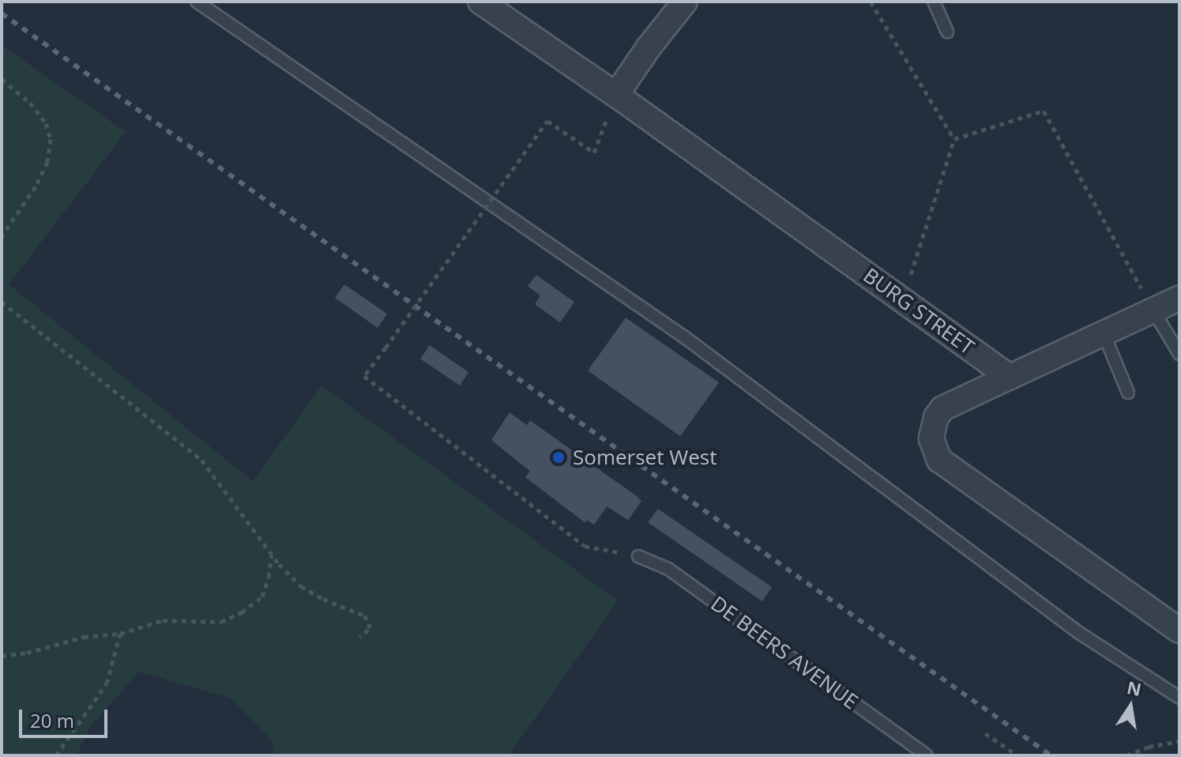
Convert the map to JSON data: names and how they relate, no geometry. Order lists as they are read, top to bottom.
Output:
{
  "streets": {
    "street": ["BURG STREET"],
    "lane": ["DE BEERS AVENUE"]
  },
  "places": ["Somerset West"],
  "scale_bar": "20 m",
  "north": "top"
}
